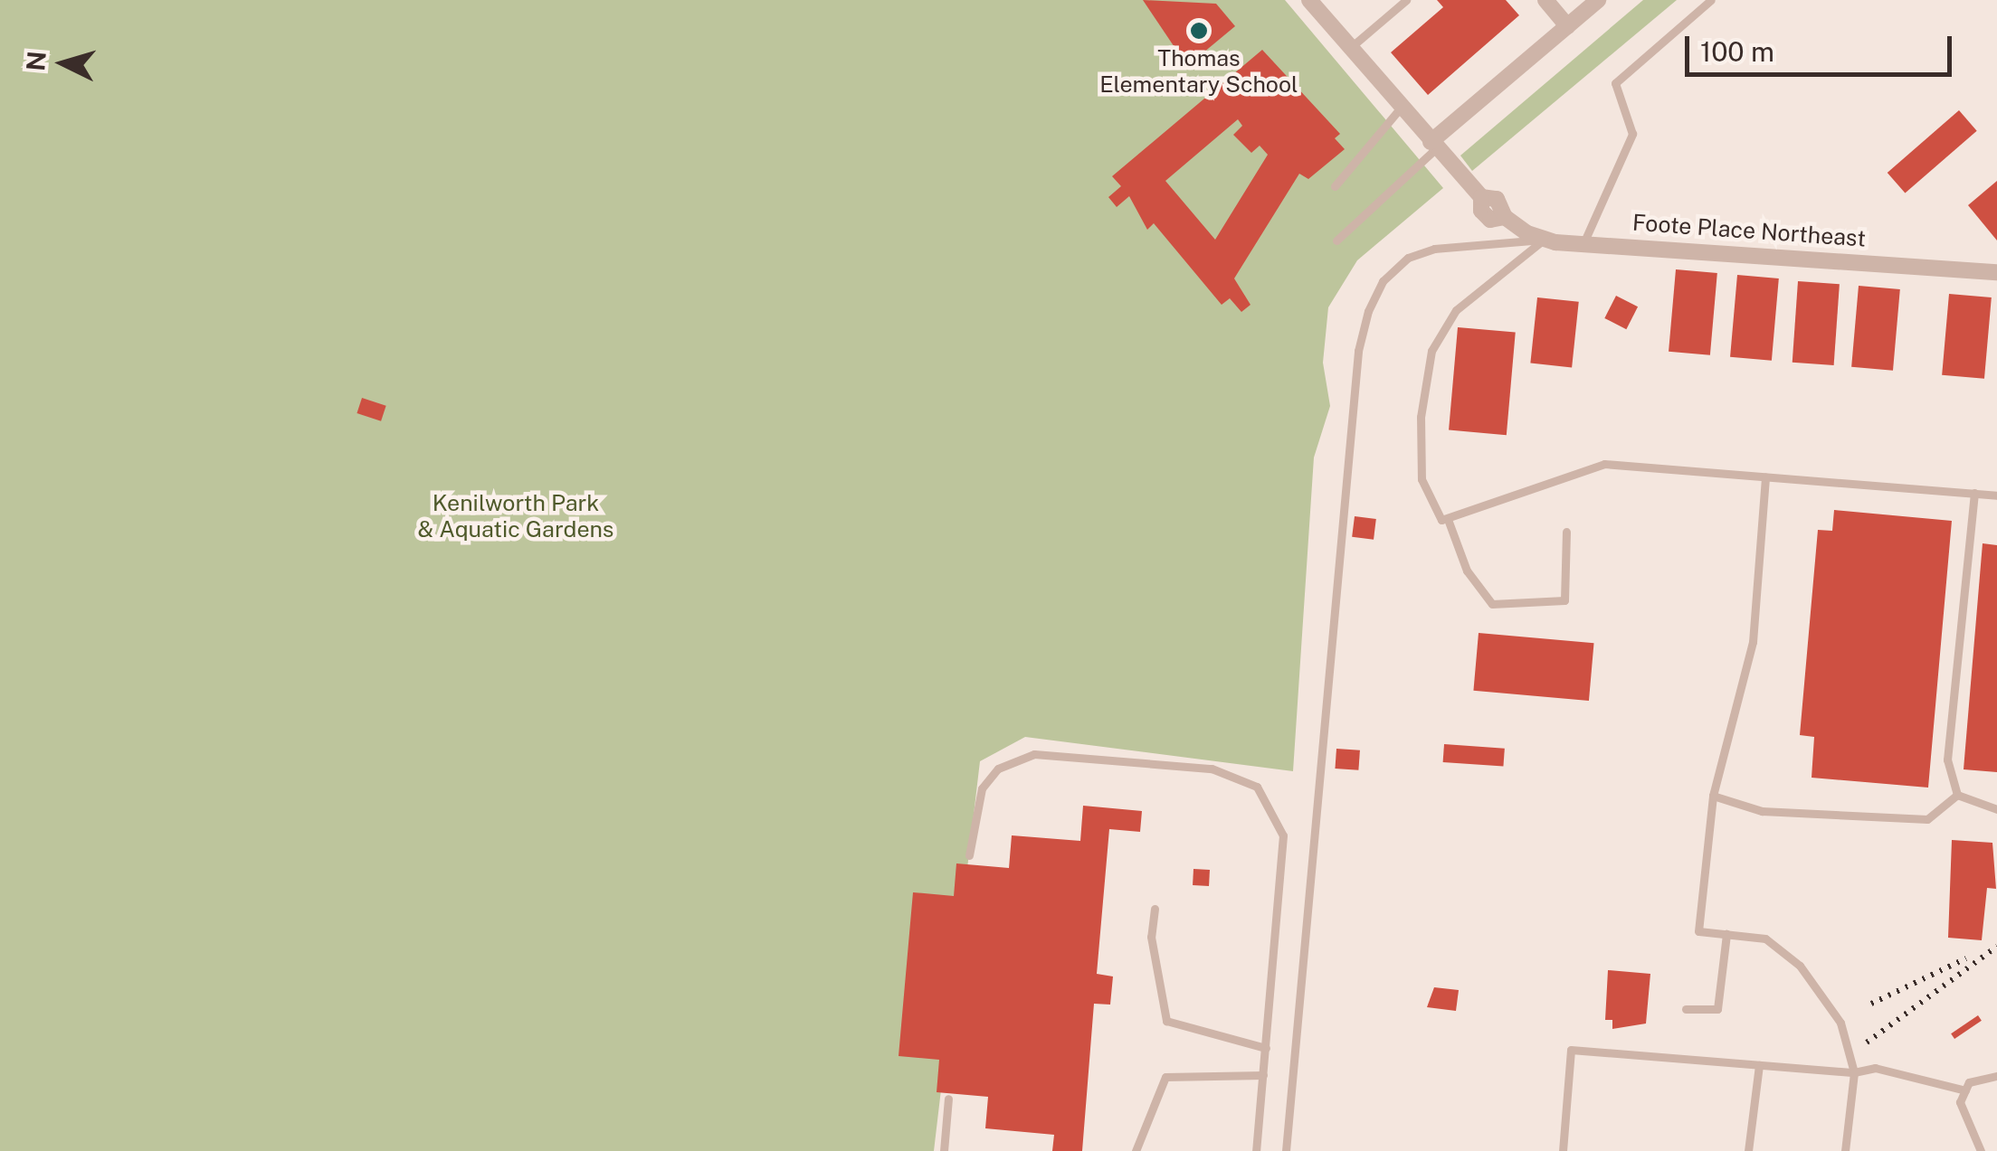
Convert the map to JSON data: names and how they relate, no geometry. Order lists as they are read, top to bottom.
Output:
{
  "streets": {
    "street": ["Foote Place Northeast"]
  },
  "parks": ["Kenilworth Park & Aquatic Gardens"],
  "places": ["Thomas Elementary School"],
  "scale_bar": "100 m",
  "north": "left"
}
